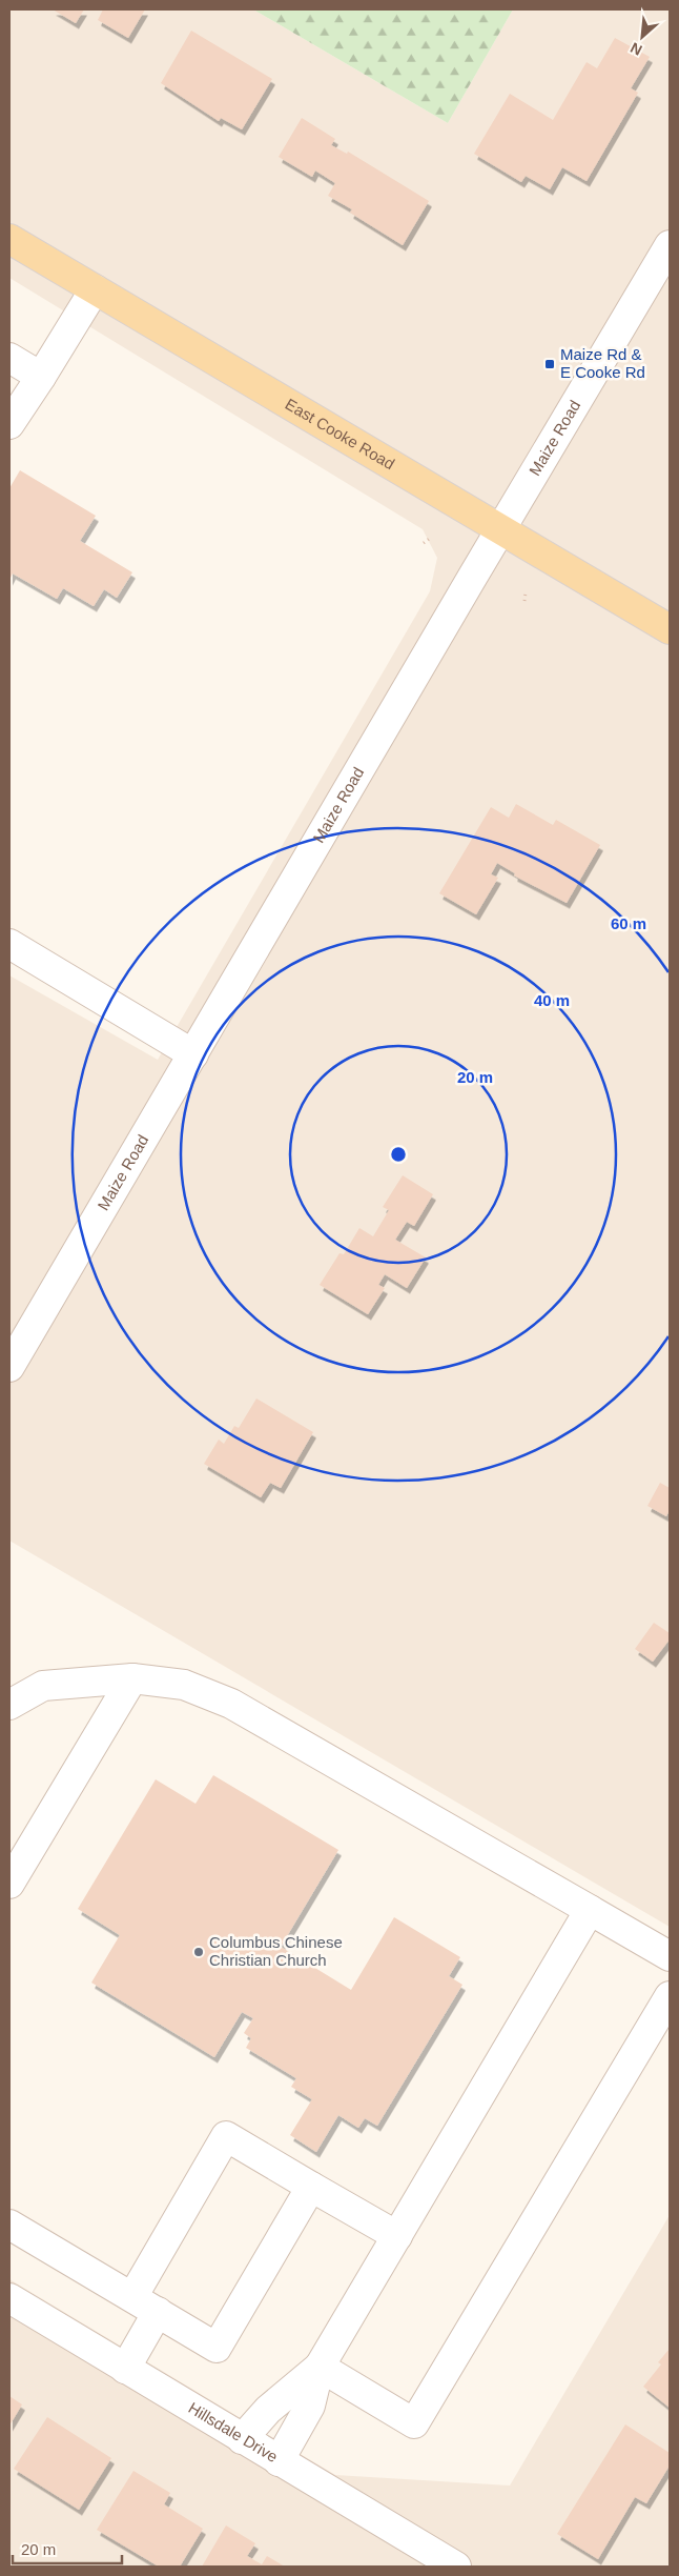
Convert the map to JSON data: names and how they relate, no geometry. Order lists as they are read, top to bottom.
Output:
{
  "streets": {
    "main road": ["East Cooke Road"],
    "street": ["Maize Road", "Hillsdale Drive"]
  },
  "crossings": [
    ["East Cooke Road", "Maize Road"]
  ],
  "places": {
    "transit": ["Maize Rd & E Cooke Rd"],
    "other": ["Columbus Chinese Christian Church"]
  },
  "scale_bar": "20 m",
  "north": "bottom left",
  "rings": ["60 m", "40 m", "20 m"]
}
